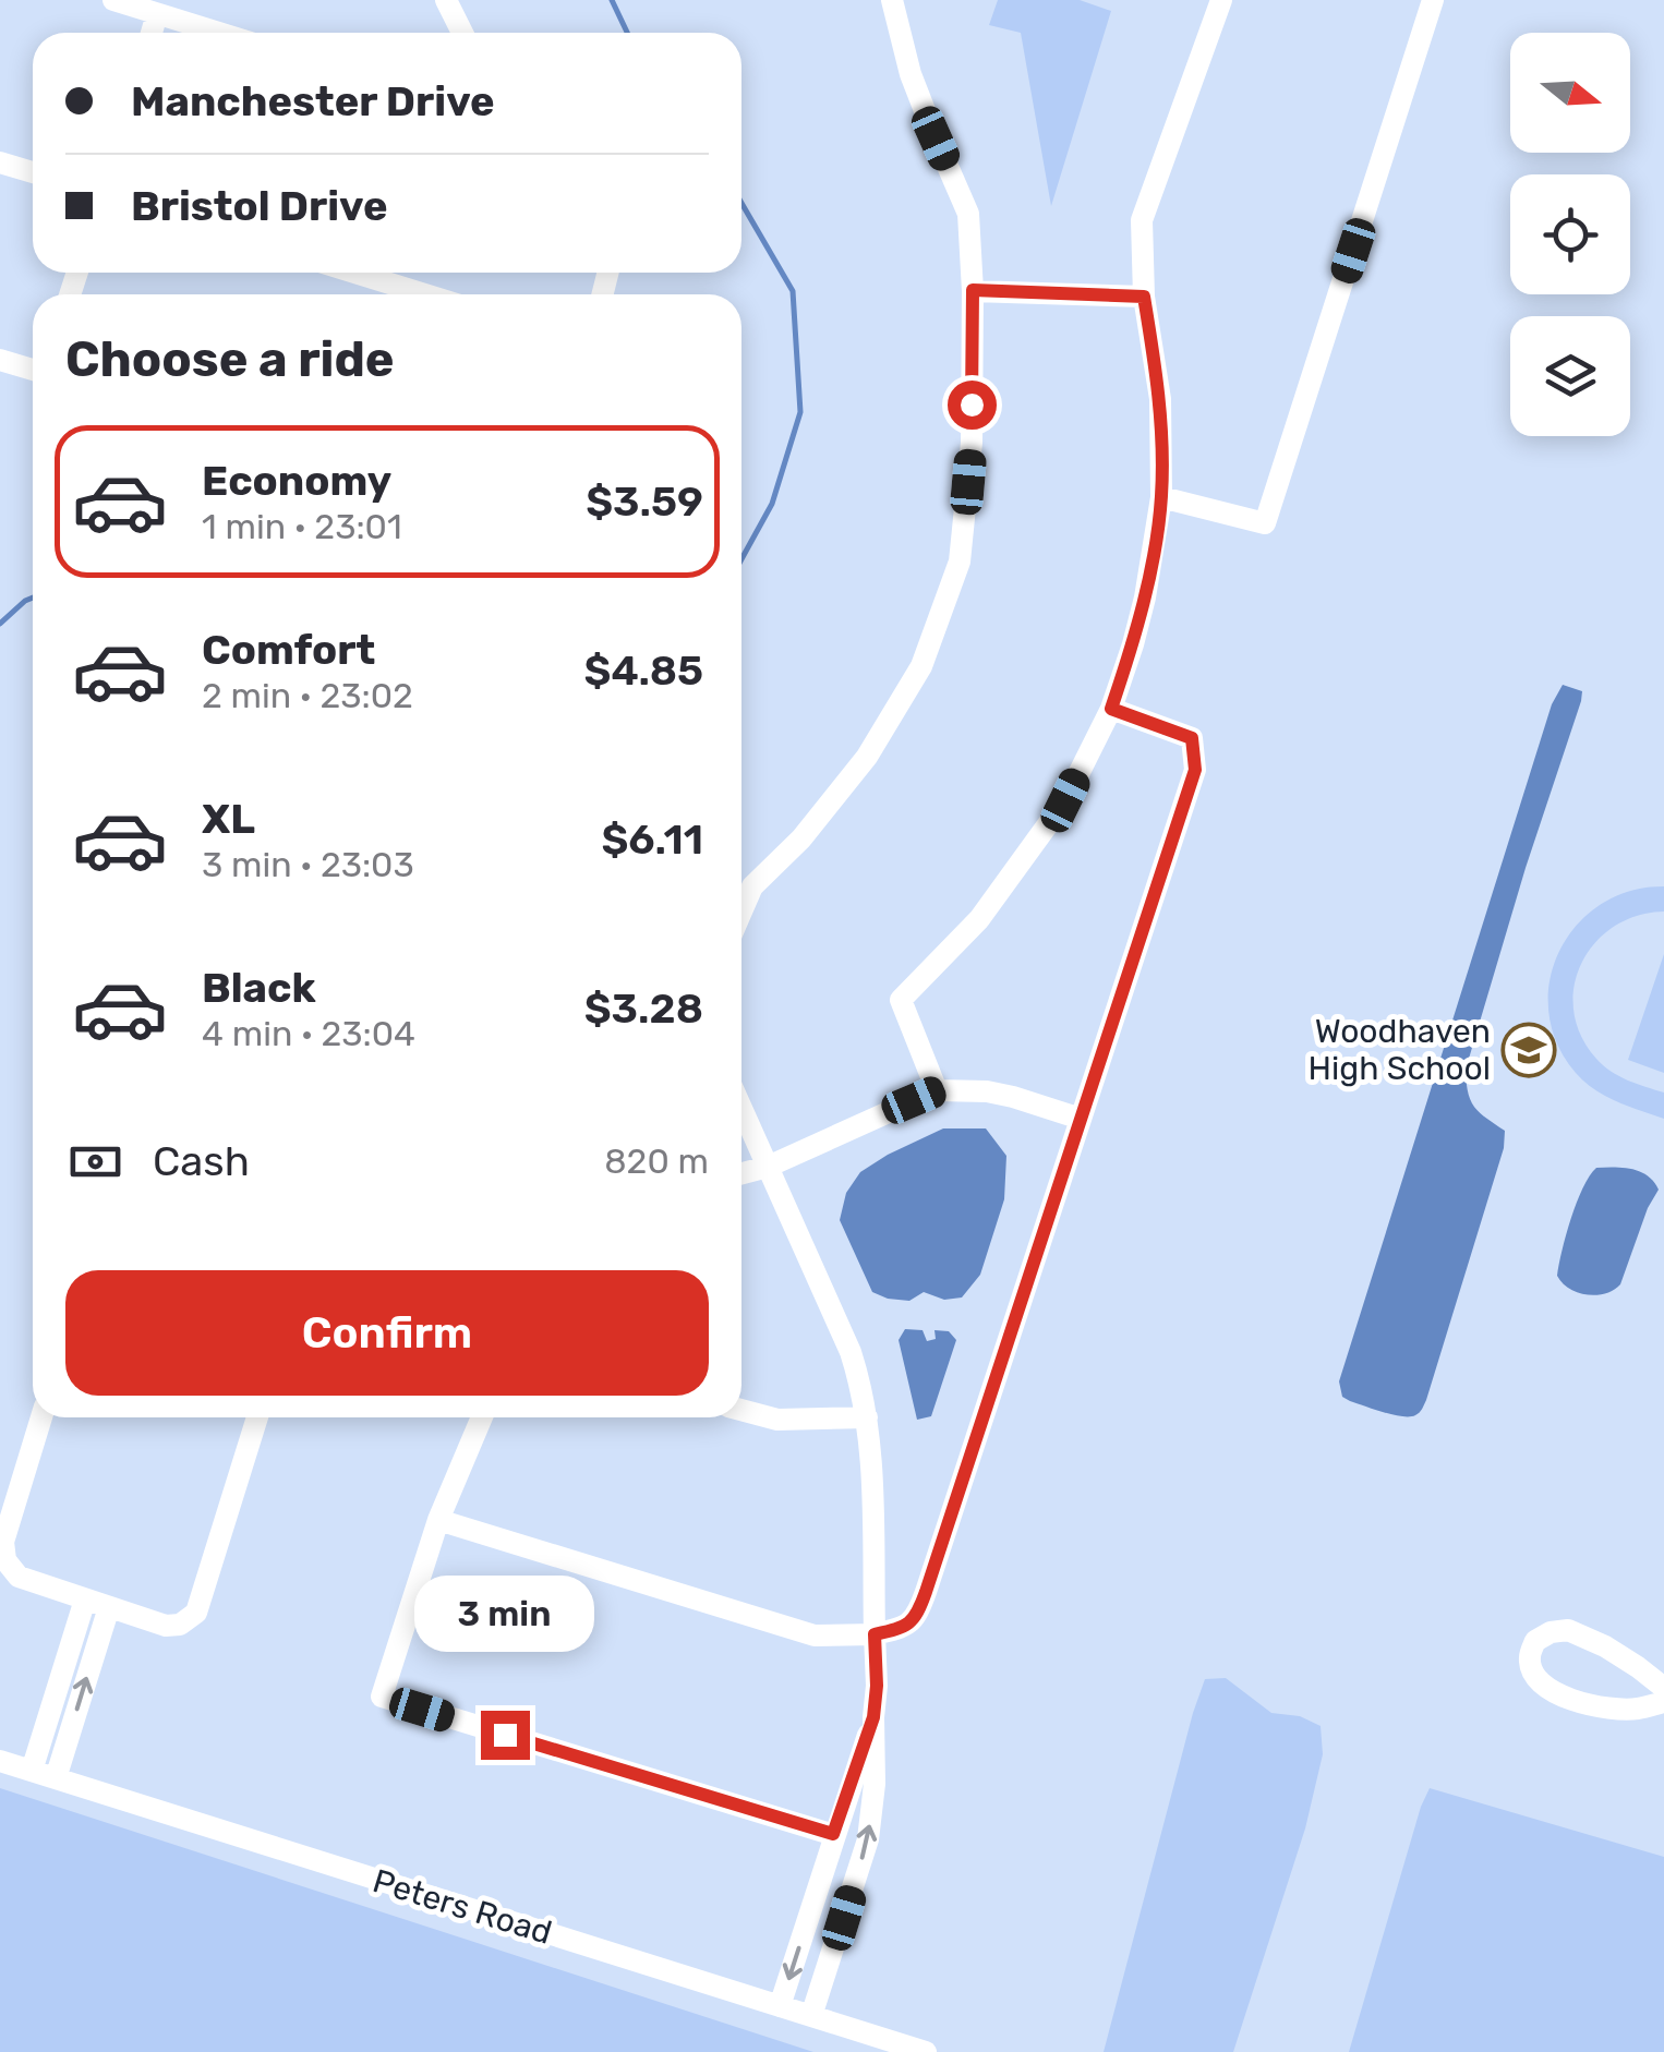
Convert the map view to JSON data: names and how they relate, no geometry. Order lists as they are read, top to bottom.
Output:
{
  "streets": {
    "street": ["Peters Road"]
  },
  "places": {
    "school or university": ["Woodhaven High School"]
  },
  "north": "right",
  "page": {
    "banner": ["Manchester Drive", "Bristol Drive"],
    "heading": "Choose a ride",
    "list": [
      {
        "name": "Economy",
        "note": "1 min · 23:01",
        "value": "$3.59"
      },
      {
        "name": "Comfort",
        "note": "2 min · 23:02",
        "value": "$4.85"
      },
      {
        "name": "XL",
        "note": "3 min · 23:03",
        "value": "$6.11"
      },
      {
        "name": "Black",
        "note": "4 min · 23:04",
        "value": "$3.28"
      }
    ],
    "pay": ["Cash", "820 m"],
    "buttons": "Confirm",
    "bubble": "3 min"
  }
}
